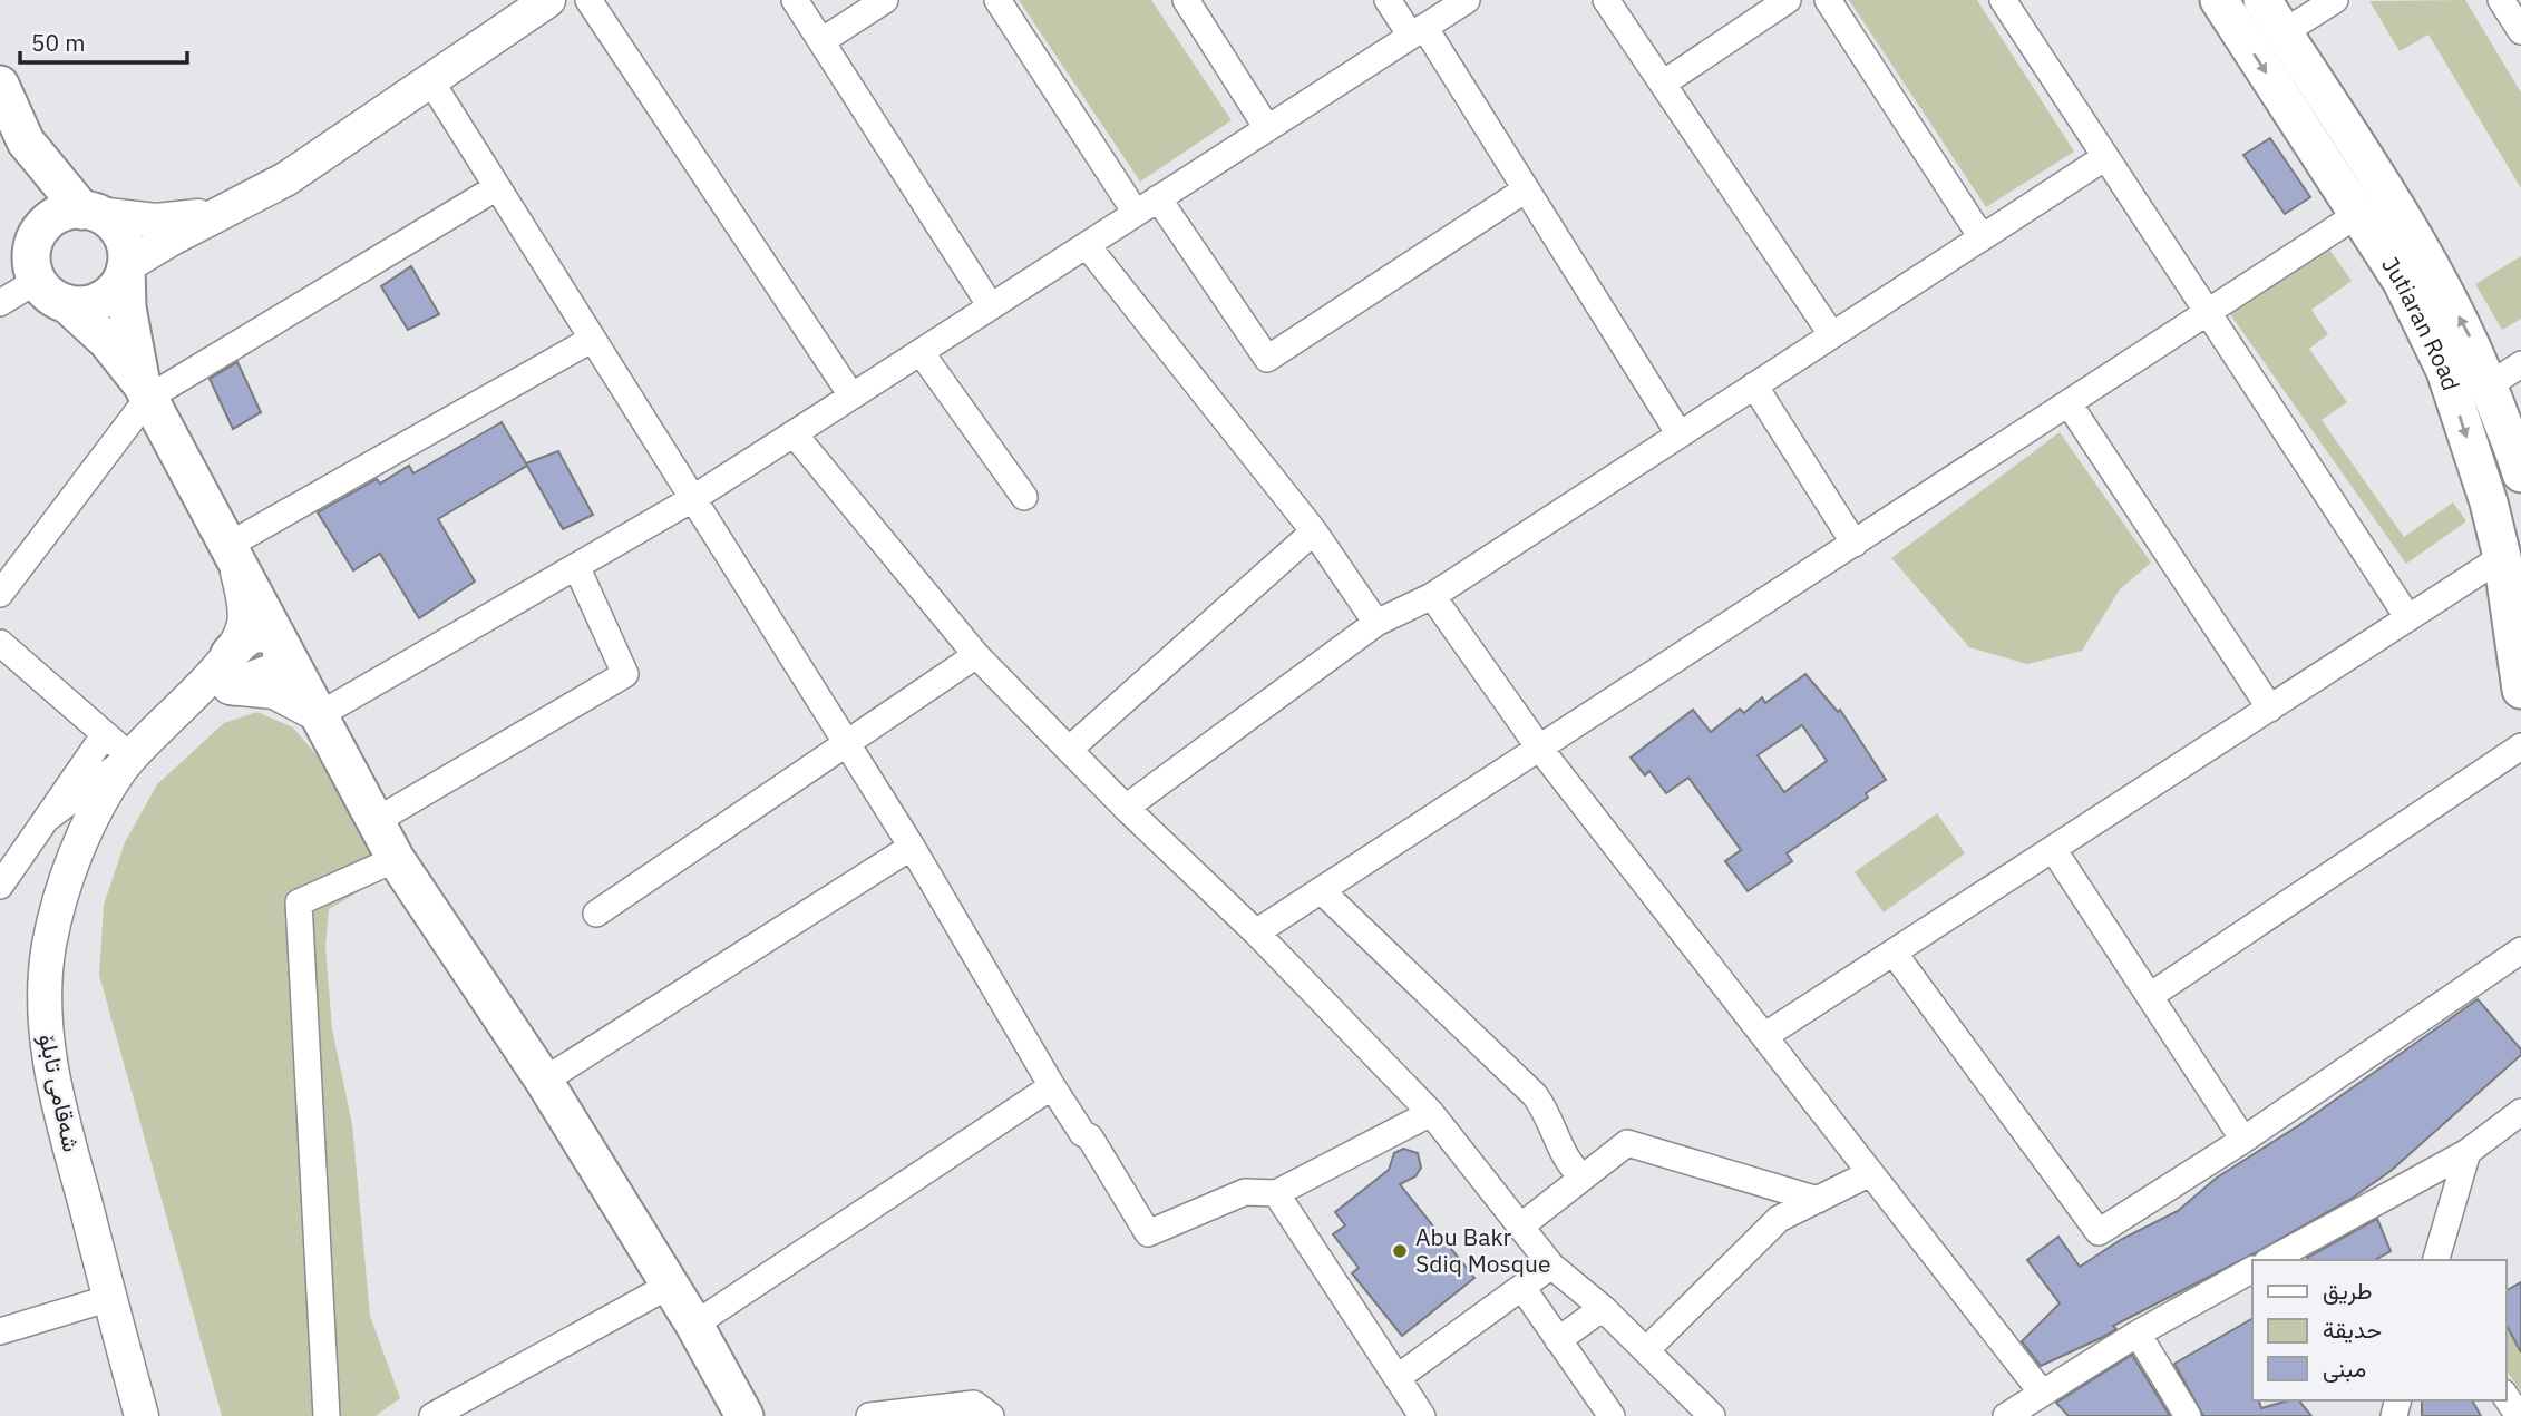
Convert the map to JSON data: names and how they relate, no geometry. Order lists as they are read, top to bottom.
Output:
{
  "streets": {
    "main road": ["Jutiaran Road"],
    "street": ["شەقامی تابلۆ"]
  },
  "places": ["Abu Bakr Sdiq Mosque"],
  "legend": ["طريق", "حديقة", "مبنى"],
  "scale_bar": "50 m"
}
